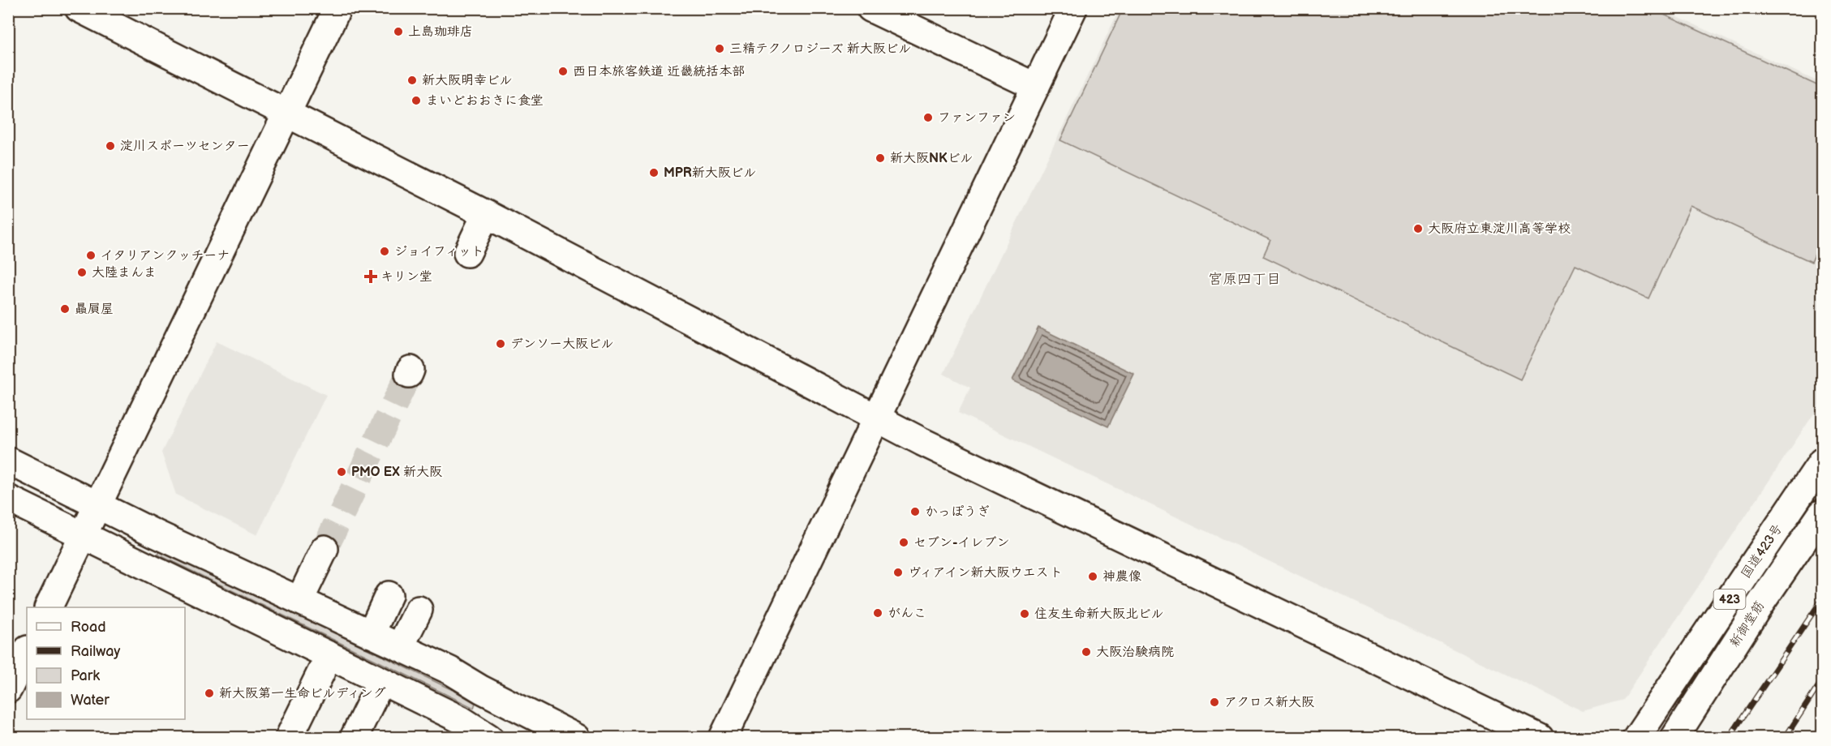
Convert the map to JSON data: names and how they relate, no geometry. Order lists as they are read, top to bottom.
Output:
{
  "streets": {
    "main road": ["国道423号", "423", "新御堂筋"]
  },
  "districts": ["宮原四丁目"],
  "places": {
    "other": [
      "上島珈琲店",
      "三精テクノロジーズ 新大阪ビル",
      "西日本旅客鉄道 近畿統括本部",
      "新大阪明幸ビル",
      "まいどおおきに食堂",
      "ファンファン",
      "淀川スポーツセンター",
      "新大阪NKビル",
      "MPR新大阪ビル",
      "大阪府立東淀川高等学校",
      "ジョイフィット",
      "イタリアンクッチーナ",
      "大陸まんま",
      "贔屓屋",
      "デンソー大阪ビル",
      "PMO EX 新大阪",
      "かっぽうぎ",
      "セブン-イレブン",
      "ヴィアイン新大阪ウエスト",
      "神農像",
      "がんこ",
      "住友生命新大阪北ビル",
      "大阪治験病院",
      "新大阪第一生命ビルディング",
      "アクロス新大阪"
    ],
    "health": ["キリン堂"]
  },
  "legend": [
    "Road",
    "Railway",
    "Park",
    "Water"
  ]
}
